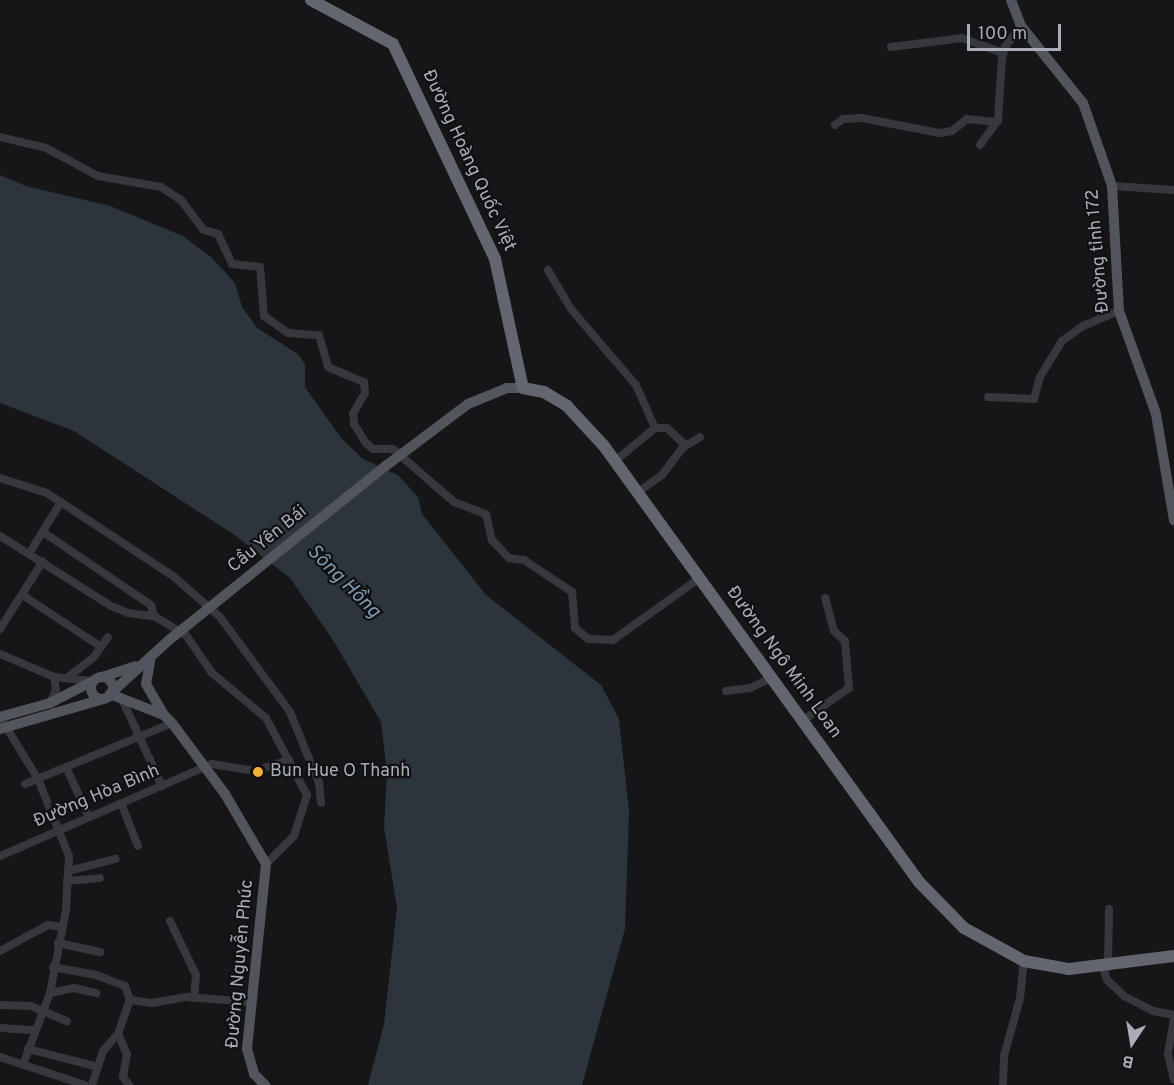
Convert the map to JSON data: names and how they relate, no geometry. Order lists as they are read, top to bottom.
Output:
{
  "streets": {
    "highway": ["Đường Hoàng Quốc Việt", "Đường Ngô Minh Loan"],
    "main road": ["Đường tỉnh 172", "Cầu Yên Bái", "Đường Nguyễn Phúc"],
    "street": ["Đường Hòa Bình"]
  },
  "crossings": [
    ["Đường Hoàng Quốc Việt", "Đường Ngô Minh Loan"],
    ["Cầu Yên Bái", "Đường Ngô Minh Loan"],
    ["Cầu Yên Bái", "Đường Nguyễn Phúc"],
    ["Đường Hòa Bình", "Đường Nguyễn Phúc"]
  ],
  "water": ["Sông Hồng"],
  "places": ["Bun Hue O Thanh"],
  "scale_bar": "100 m",
  "north": "bottom"
}
